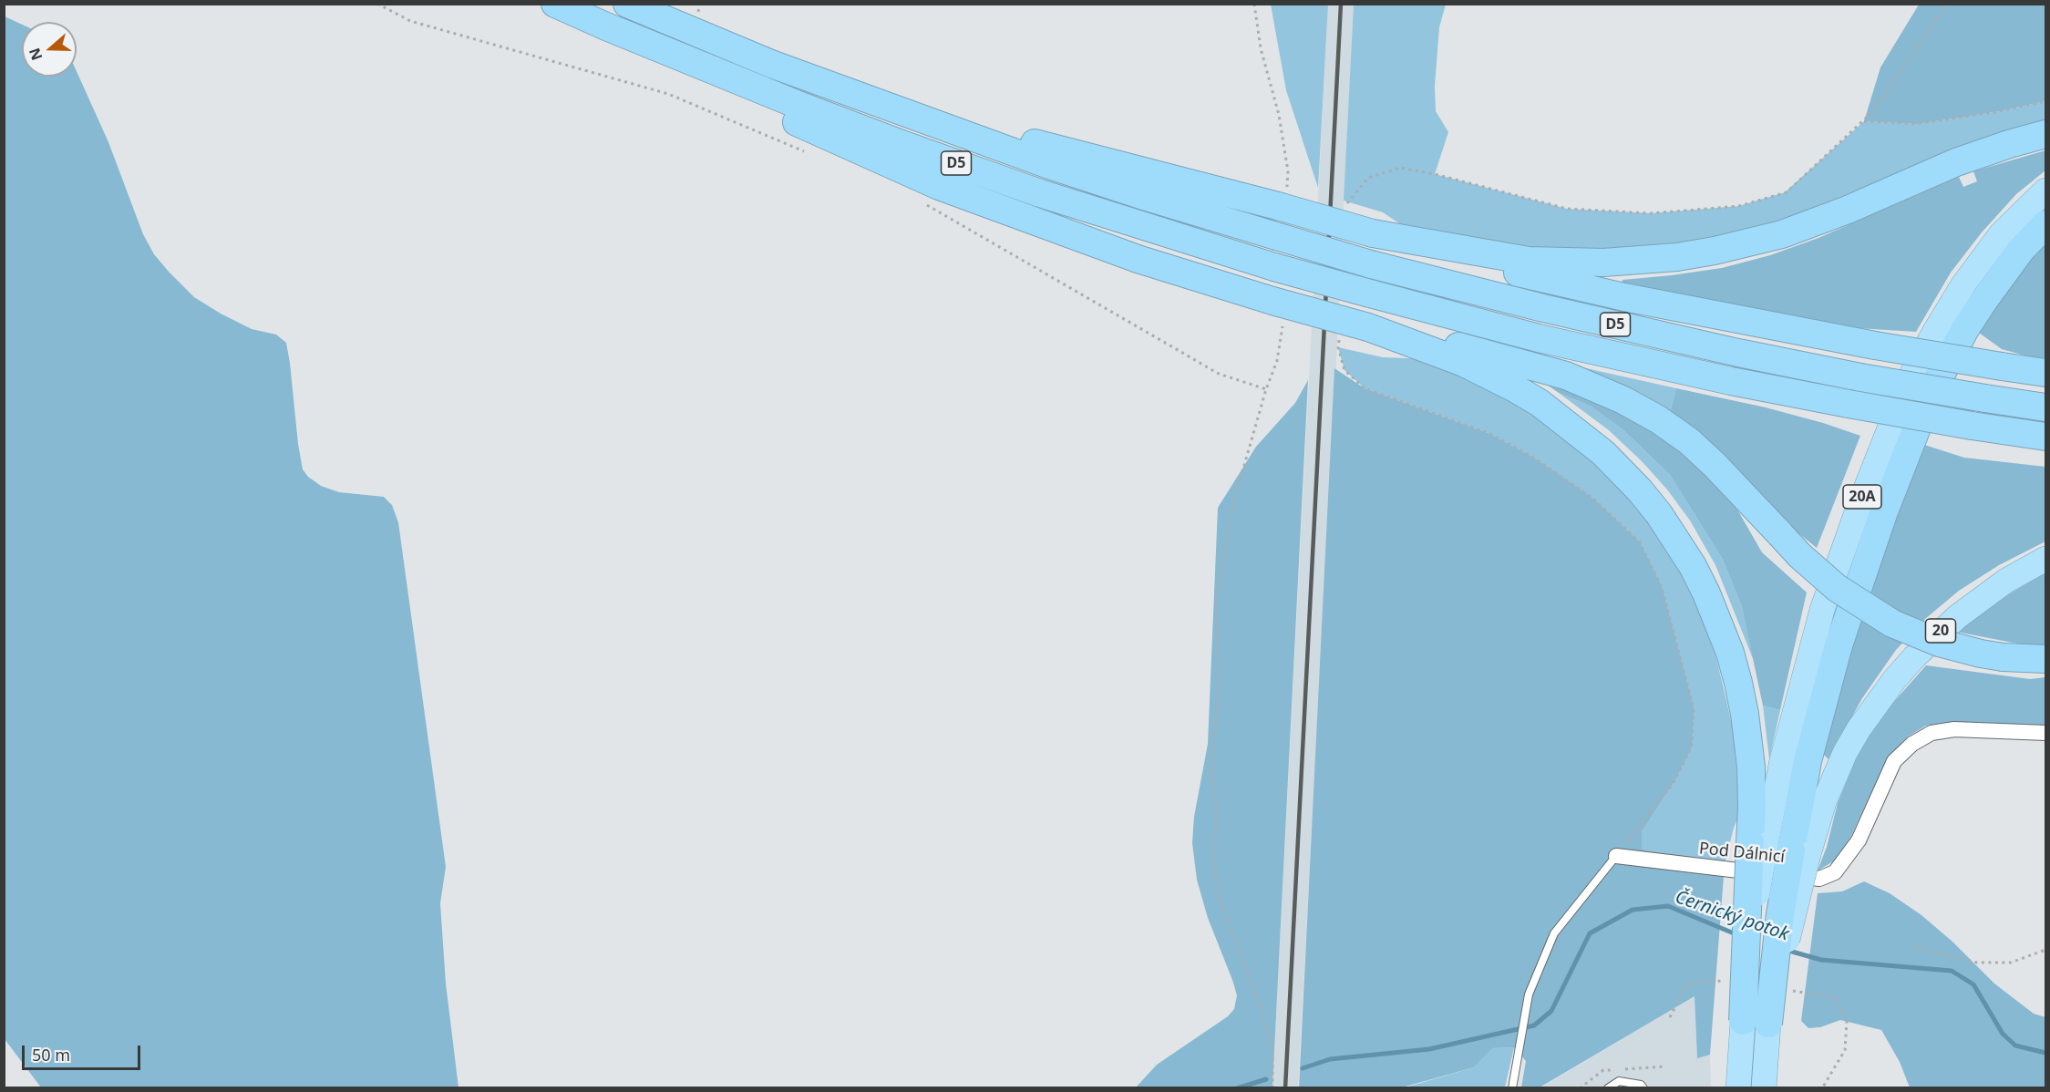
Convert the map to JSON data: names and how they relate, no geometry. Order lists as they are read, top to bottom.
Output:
{
  "streets": {
    "highway": ["D5", "20A", "20"],
    "street": ["Pod Dálnicí"]
  },
  "crossings": [
    ["20A", "20"]
  ],
  "water": ["Černický potok"],
  "scale_bar": "50 m",
  "north": "left"
}
